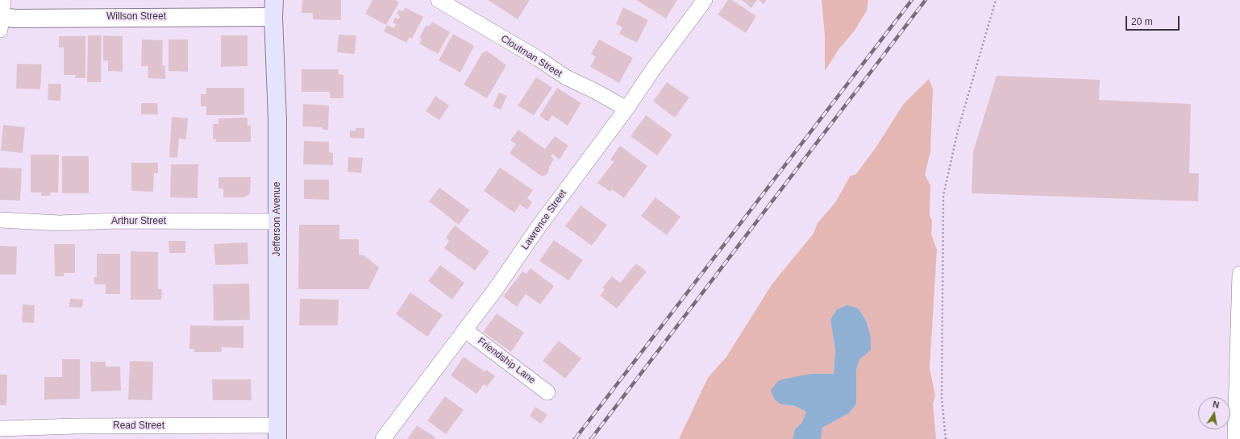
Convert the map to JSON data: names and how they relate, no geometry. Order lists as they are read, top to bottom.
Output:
{
  "streets": {
    "main road": ["Jefferson Avenue"],
    "street": [
      "Willson Street",
      "Cloutman Street",
      "Lawrence Street",
      "Arthur Street",
      "Friendship Lane",
      "Read Street"
    ]
  },
  "crossings": [
    ["Willson Street", "Jefferson Avenue"],
    ["Cloutman Street", "Lawrence Street"],
    ["Jefferson Avenue", "Arthur Street"],
    ["Jefferson Avenue", "Read Street"],
    ["Lawrence Street", "Friendship Lane"]
  ],
  "scale_bar": "20 m",
  "north": "top"
}
